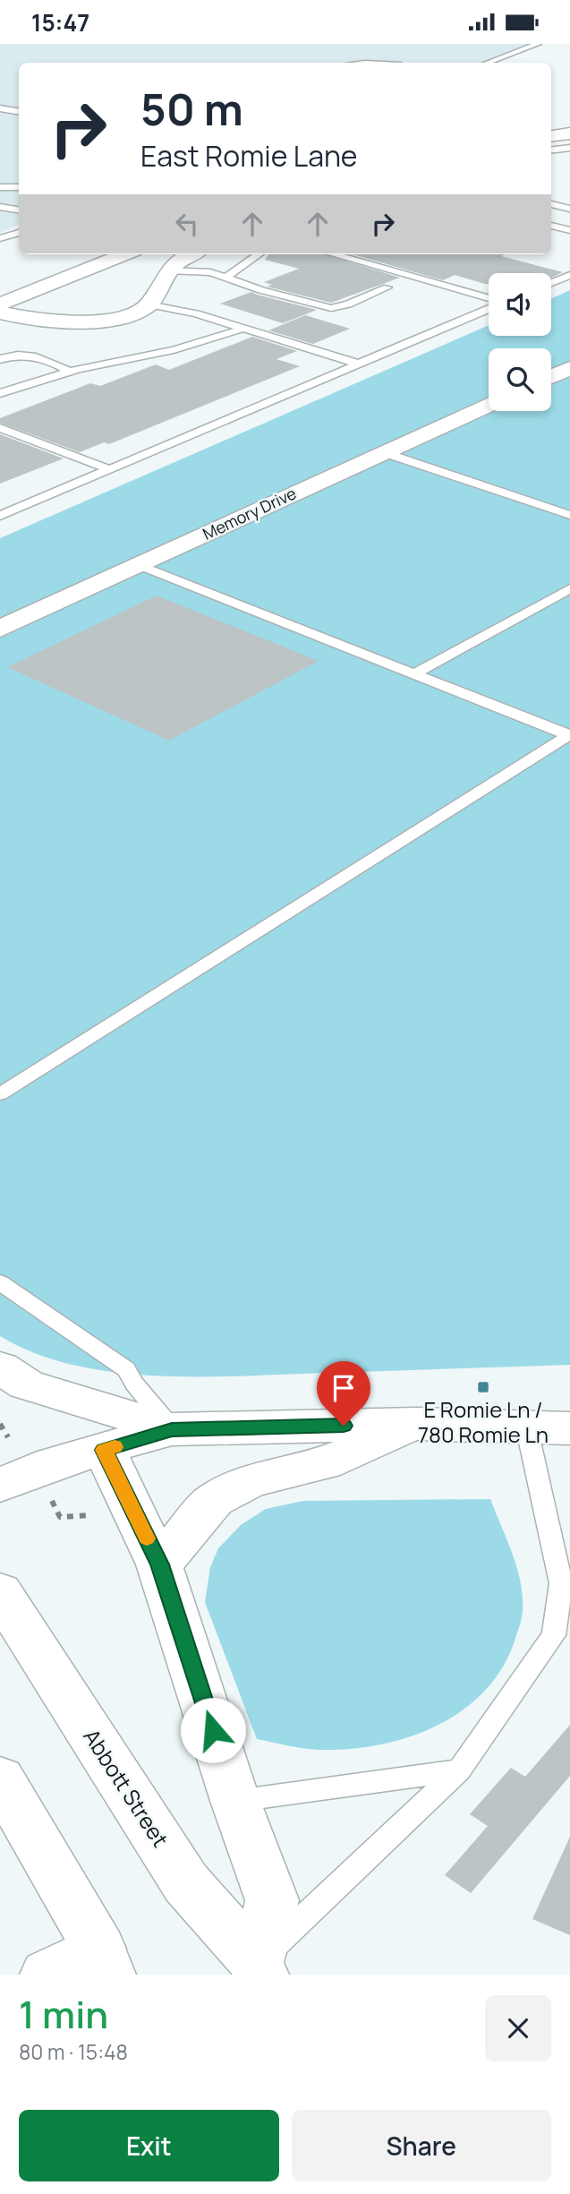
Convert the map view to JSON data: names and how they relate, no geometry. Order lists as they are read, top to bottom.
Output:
{
  "streets": {
    "main road": ["Memory Drive", "Abbott Street"]
  },
  "places": {
    "transit": ["E Romie Ln / 780 Romie Ln"]
  },
  "page": {
    "status": "15:47",
    "turn": ["50 m", "East Romie Lane"],
    "heading": ["1 min", "80 m · 15:48"],
    "buttons": ["Exit", "Share"]
  }
}
